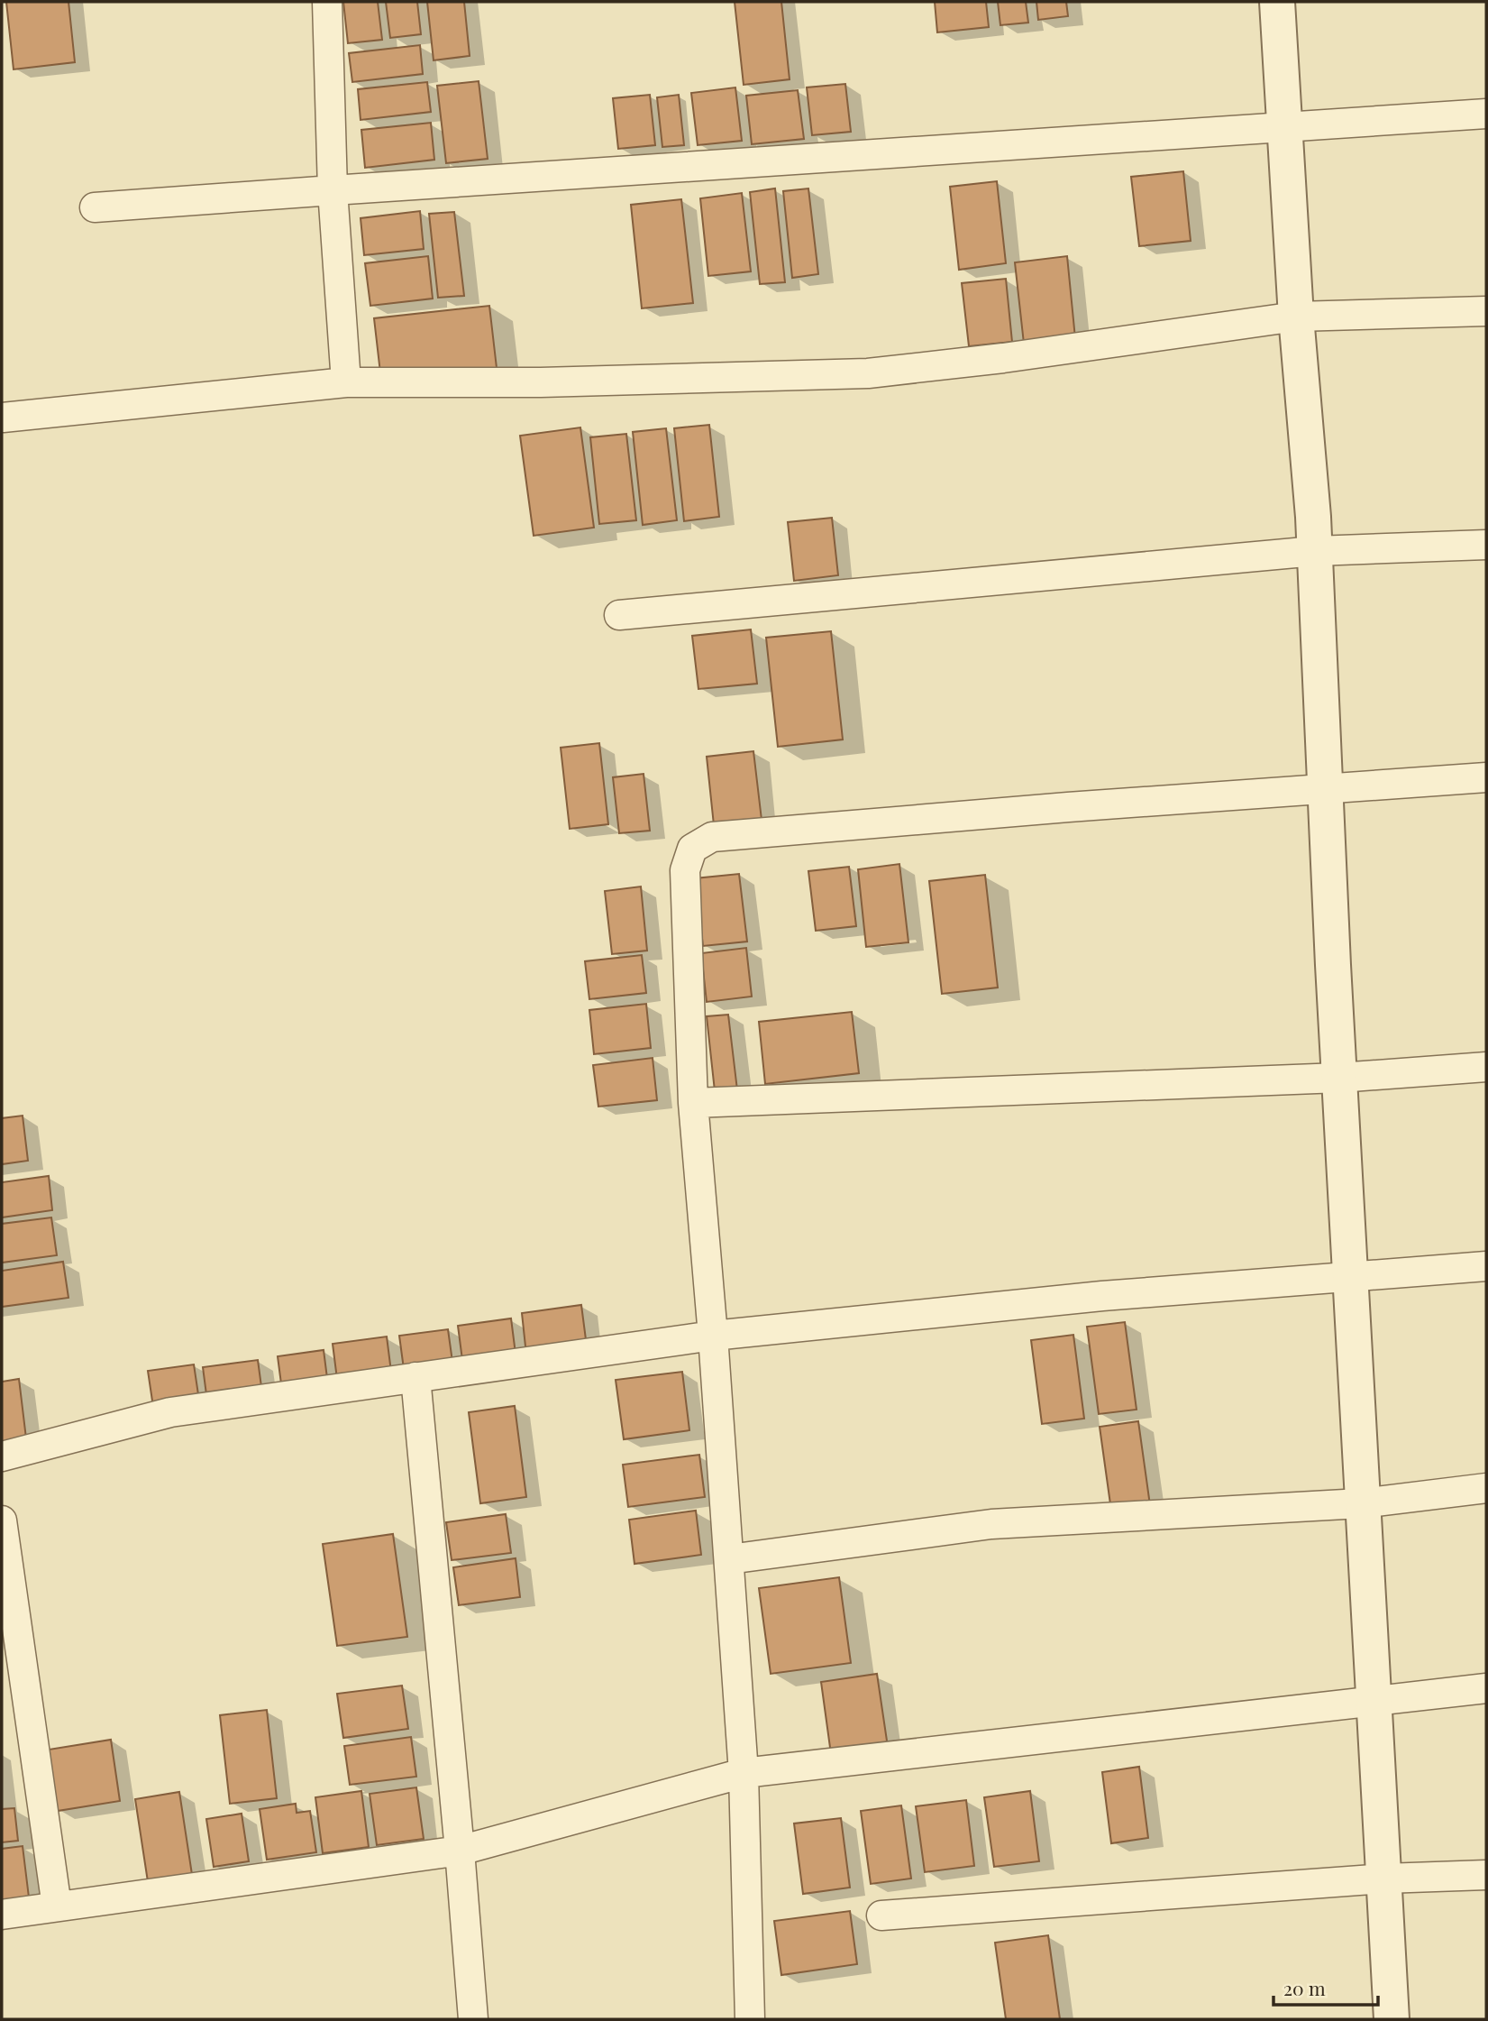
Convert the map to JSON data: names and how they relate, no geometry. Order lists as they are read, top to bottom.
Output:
{
  "scale_bar": "20 m"
}
